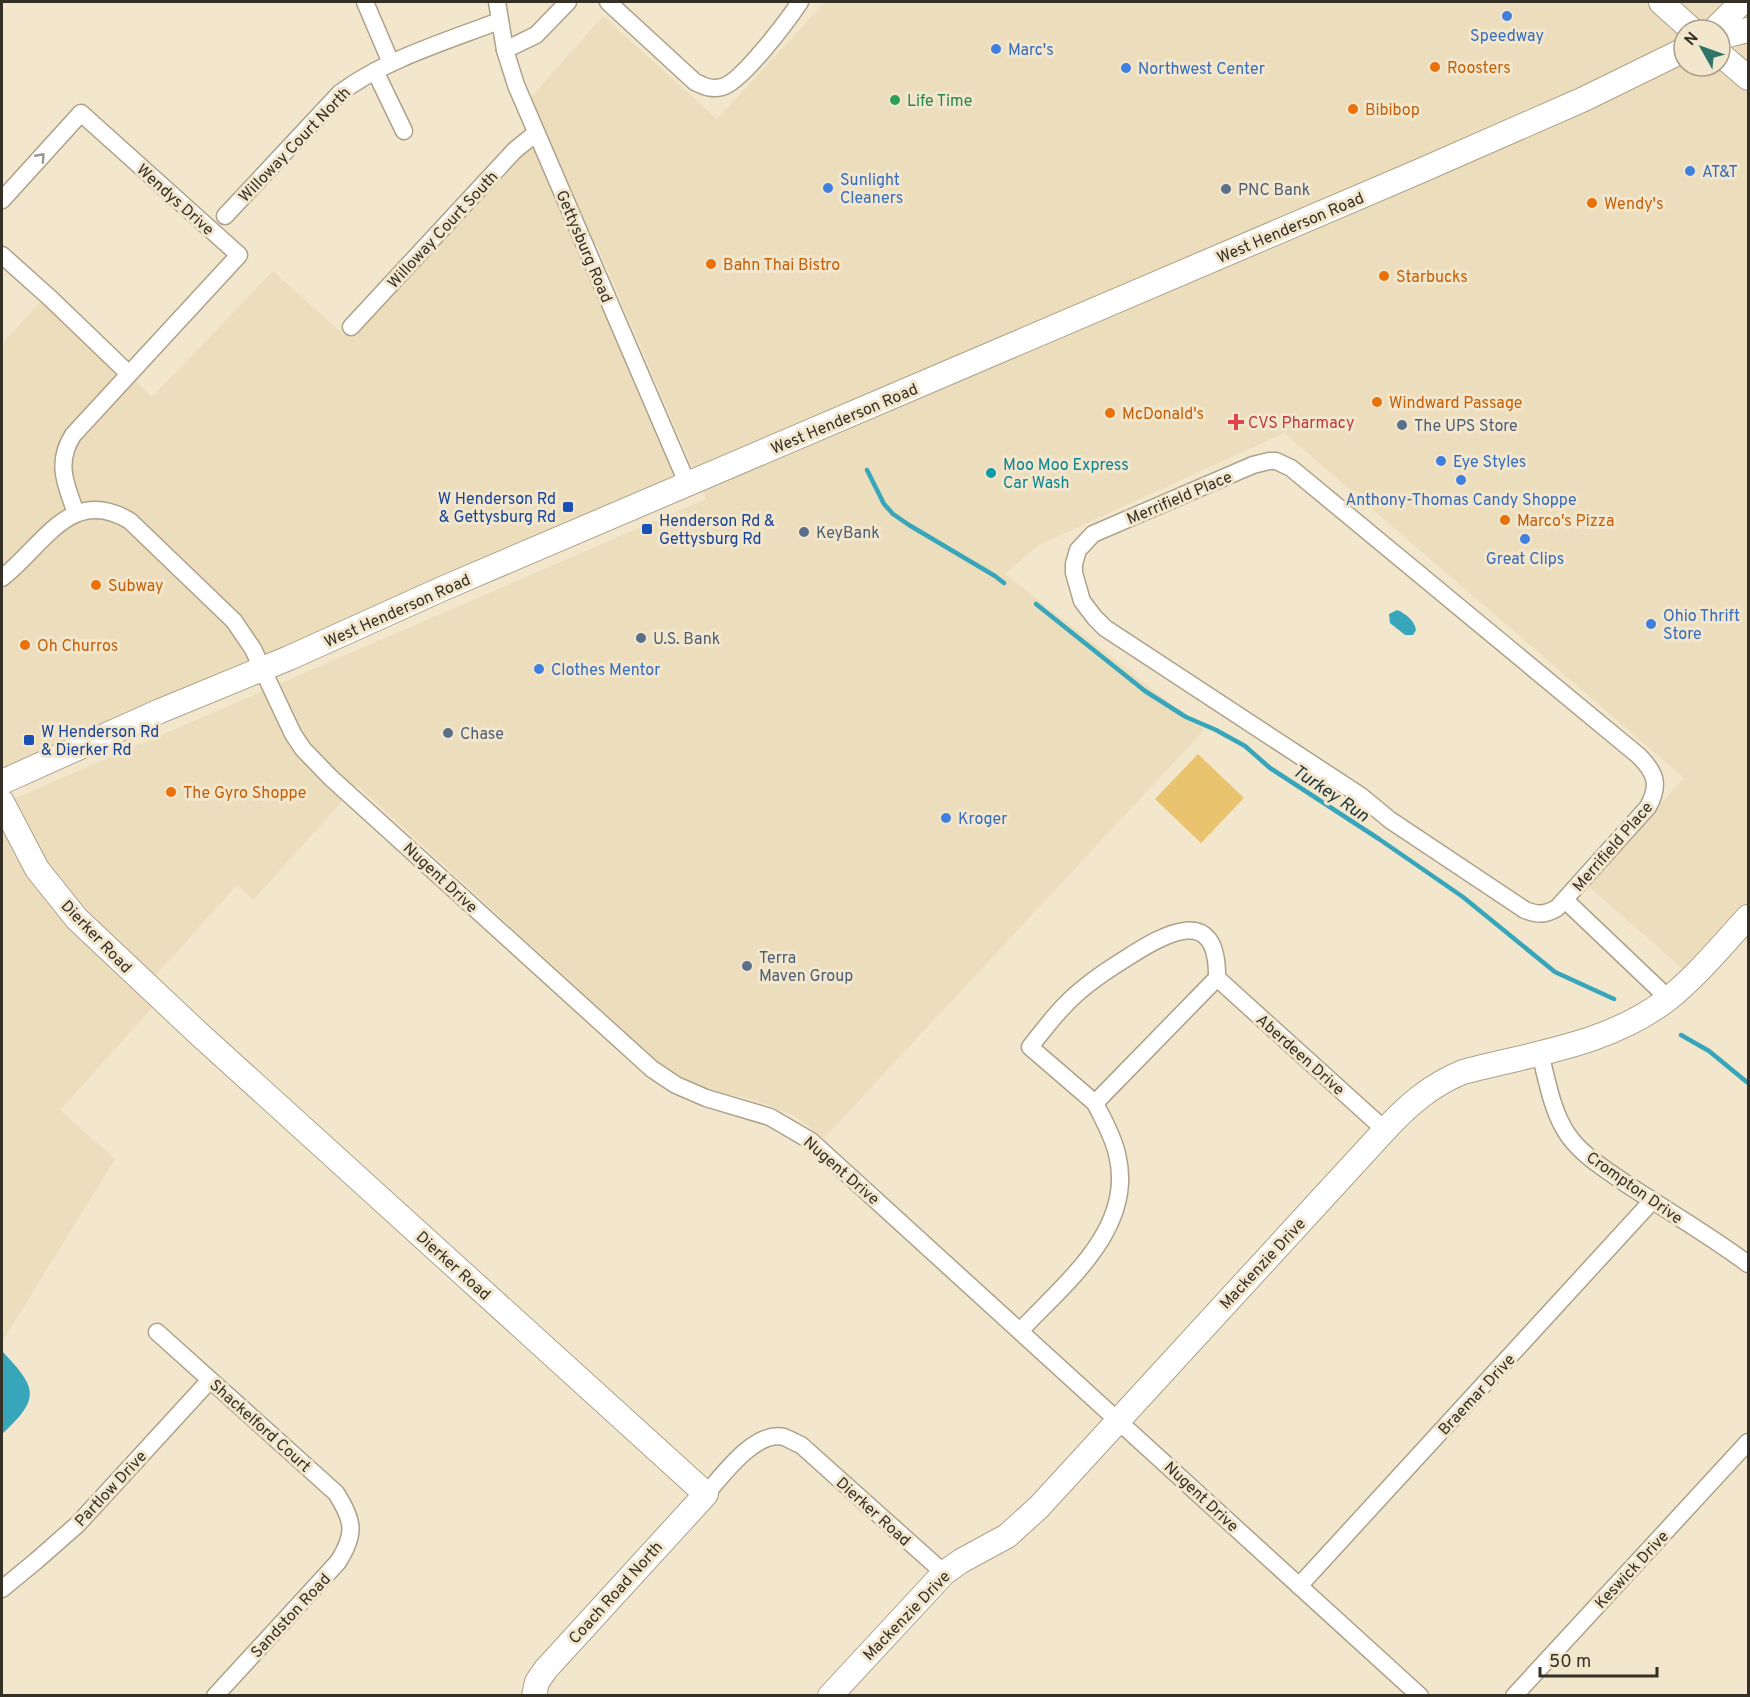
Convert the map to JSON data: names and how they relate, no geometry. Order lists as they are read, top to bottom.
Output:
{
  "streets": {
    "street": [
      "Willoway Court North",
      "Wendys Drive",
      "West Henderson Road",
      "Willoway Court South",
      "Gettysburg Road",
      "Merrifield Place",
      "Nugent Drive",
      "Dierker Road",
      "Aberdeen Drive",
      "Crompton Drive",
      "Mackenzie Drive",
      "Braemar Drive",
      "Shackelford Court",
      "Partlow Drive",
      "Keswick Drive",
      "Coach Road North",
      "Sandston Road"
    ]
  },
  "crossings": [
    ["Willoway Court North", "Gettysburg Road"],
    ["West Henderson Road", "Gettysburg Road"],
    ["West Henderson Road", "Nugent Drive"],
    ["Willoway Court South", "Gettysburg Road"],
    ["Merrifield Place", "Mackenzie Drive"],
    ["Nugent Drive", "Mackenzie Drive"],
    ["Nugent Drive", "Braemar Drive"],
    ["Dierker Road", "Mackenzie Drive"],
    ["Dierker Road", "Coach Road North"],
    ["Aberdeen Drive", "Mackenzie Drive"],
    ["Crompton Drive", "Mackenzie Drive"],
    ["Crompton Drive", "Braemar Drive"],
    ["Shackelford Court", "Partlow Drive"],
    ["Shackelford Court", "Sandston Road"]
  ],
  "water": ["Turkey Run"],
  "places": {
    "other": [
      "Speedway",
      "Marc's",
      "Roosters",
      "Northwest Center",
      "Life Time",
      "Bibibop",
      "AT&T",
      "Sunlight Cleaners",
      "PNC Bank",
      "Wendy's",
      "Bahn Thai Bistro",
      "Starbucks",
      "Windward Passage",
      "McDonald's",
      "The UPS Store",
      "Eye Styles",
      "Moo Moo Express Car Wash",
      "Anthony-Thomas Candy Shoppe",
      "Marco's Pizza",
      "KeyBank",
      "Great Clips",
      "Subway",
      "Ohio Thrift Store",
      "U.S. Bank",
      "Oh Churros",
      "Clothes Mentor",
      "Chase",
      "The Gyro Shoppe",
      "Kroger",
      "Terra Maven Group"
    ],
    "health": ["CVS Pharmacy"],
    "transit": ["W Henderson Rd & Gettysburg Rd", "Henderson Rd & Gettysburg Rd", "W Henderson Rd & Dierker Rd"]
  },
  "scale_bar": "50 m",
  "north": "top left"
}
